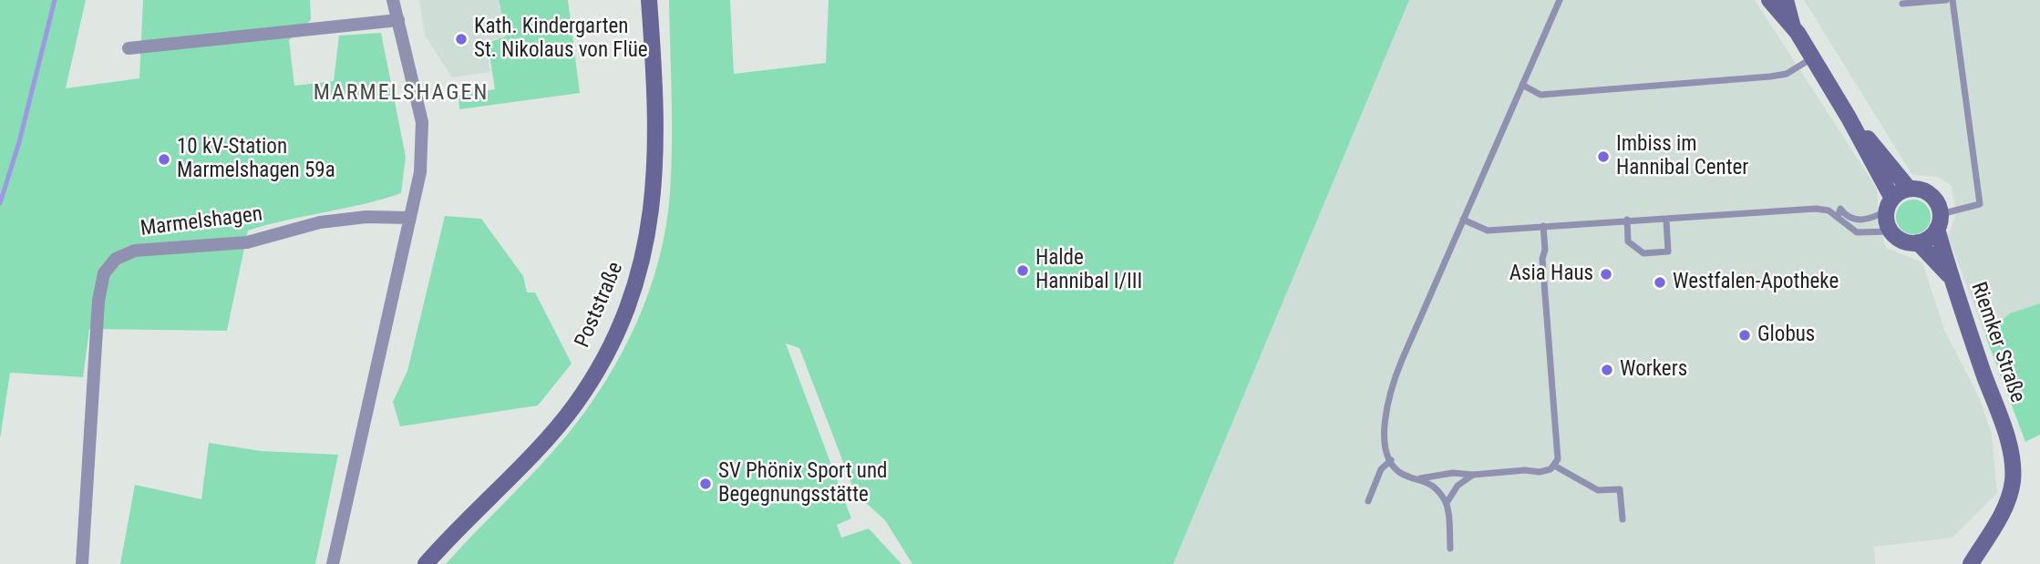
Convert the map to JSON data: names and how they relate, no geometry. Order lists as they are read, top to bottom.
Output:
{
  "streets": {
    "street": ["Marmelshagen", "Poststraße", "Riemker Straße"]
  },
  "districts": ["MARMELSHAGEN"],
  "places": [
    "Kath. Kindergarten St. Nikolaus von Flüe",
    "Imbiss im Hannibal Center",
    "10 kV-Station Marmelshagen 59a",
    "Halde Hannibal I/III",
    "Asia Haus",
    "Westfalen-Apotheke",
    "Globus",
    "Workers",
    "SV Phönix Sport und Begegnungsstätte"
  ]
}
